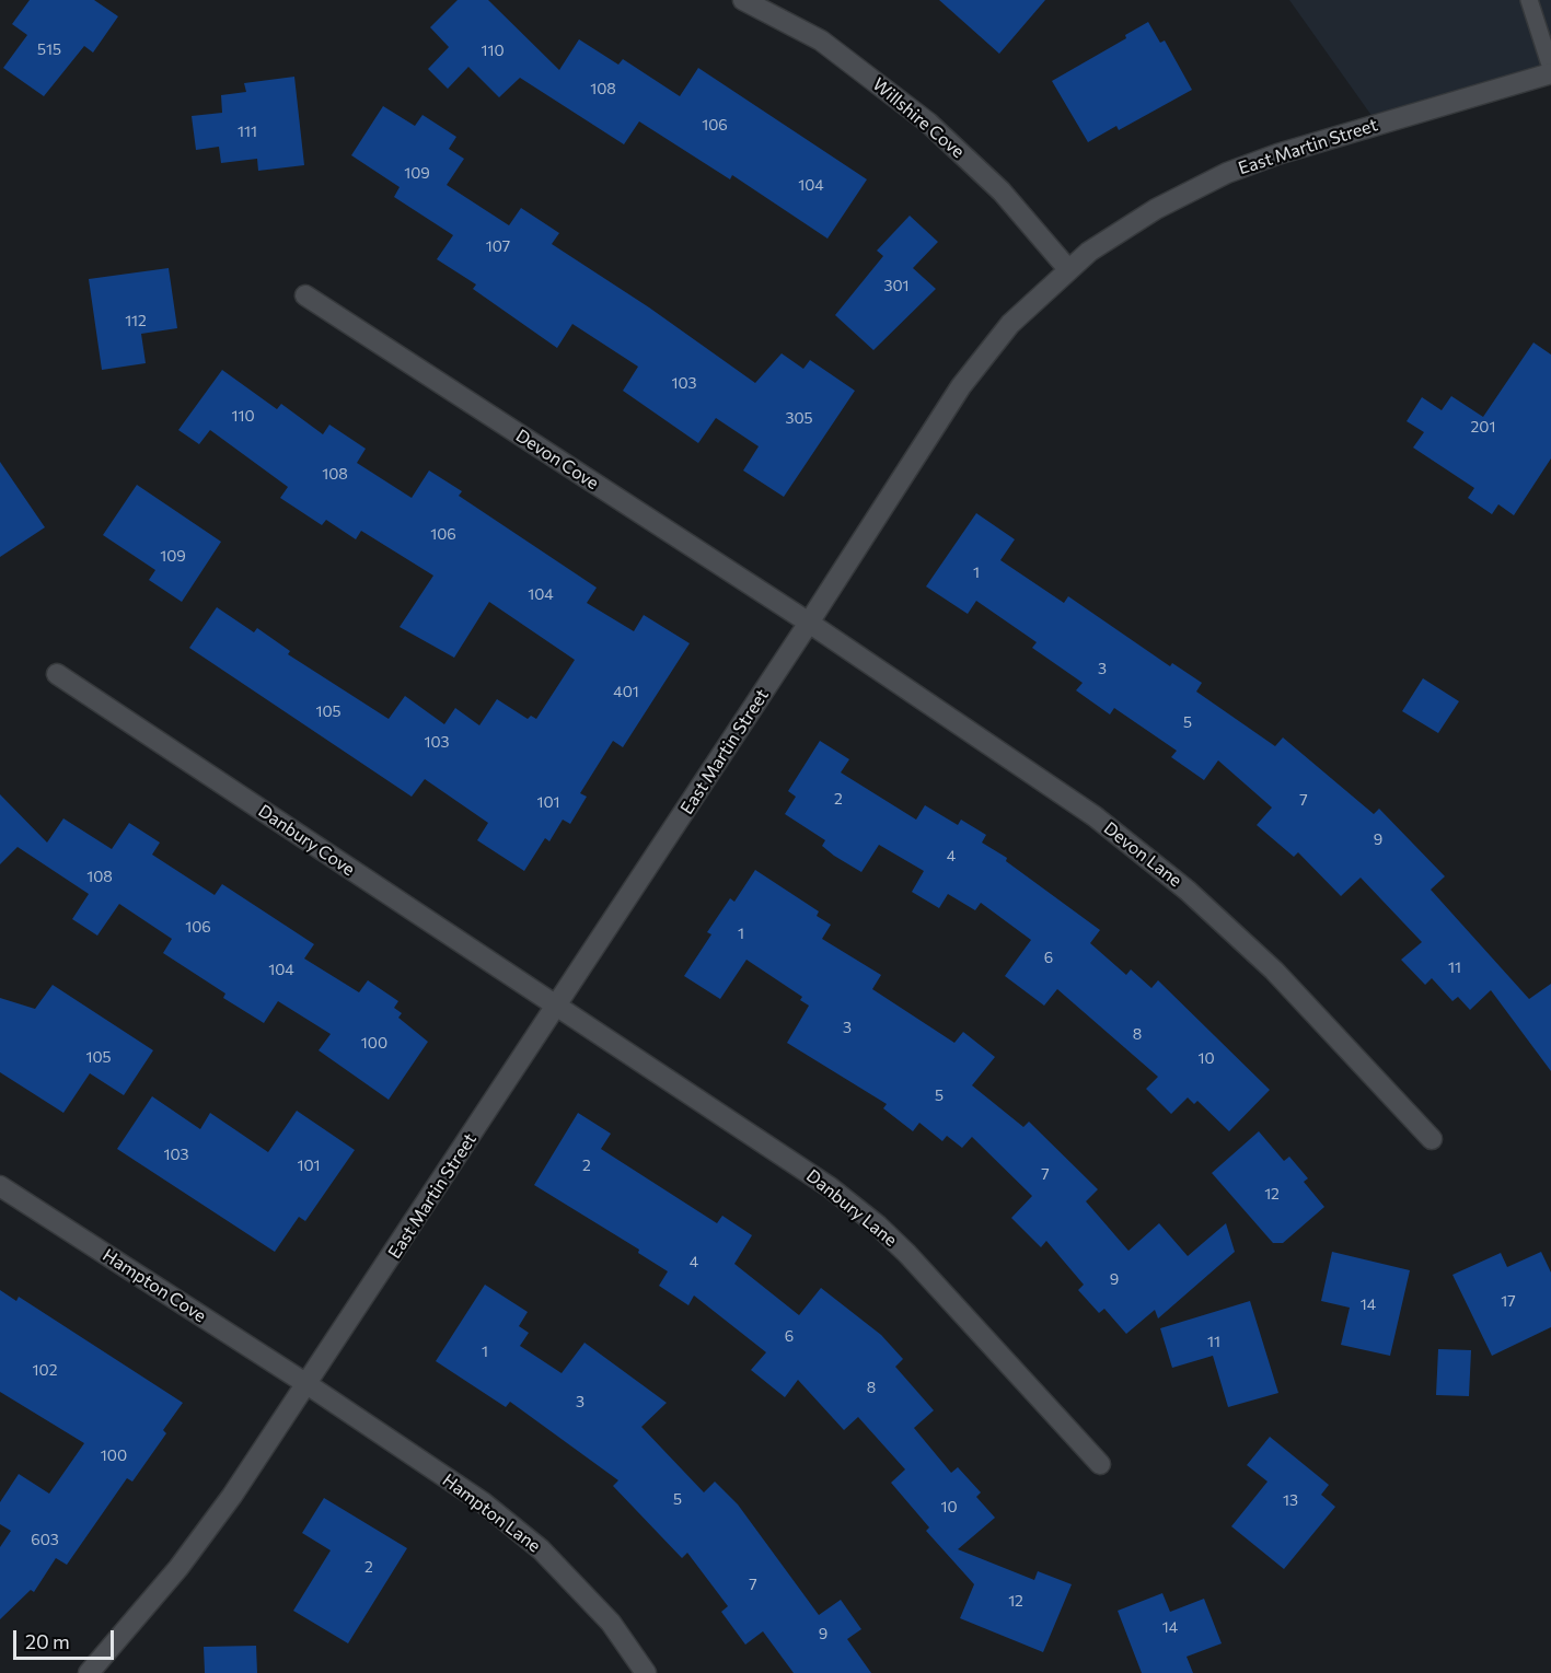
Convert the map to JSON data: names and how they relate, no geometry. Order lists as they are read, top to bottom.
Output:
{
  "streets": {
    "street": [
      "Willshire Cove",
      "East Martin Street",
      "Devon Cove",
      "Danbury Cove",
      "Devon Lane",
      "Danbury Lane",
      "Hampton Cove",
      "Hampton Lane"
    ]
  },
  "crossings": [
    ["Willshire Cove", "East Martin Street"],
    ["East Martin Street", "Devon Cove"],
    ["East Martin Street", "Danbury Cove"],
    ["East Martin Street", "Devon Lane"],
    ["East Martin Street", "Danbury Lane"],
    ["East Martin Street", "Hampton Cove"],
    ["East Martin Street", "Hampton Lane"],
    ["Devon Cove", "Devon Lane"],
    ["Danbury Cove", "Danbury Lane"],
    ["Hampton Cove", "Hampton Lane"]
  ],
  "house_numbers": [
    "515",
    "110",
    "108",
    "106",
    "111",
    "109",
    "104",
    "107",
    "301",
    "112",
    "103",
    "110",
    "305",
    "201",
    "108",
    "106",
    "109",
    "1",
    "104",
    "3",
    "401",
    "105",
    "5",
    "103",
    "2",
    "7",
    "101",
    "9",
    "4",
    "108",
    "106",
    "1",
    "6",
    "11",
    "104",
    "3",
    "8",
    "100",
    "105",
    "10",
    "5",
    "103",
    "101",
    "2",
    "7",
    "12",
    "4",
    "9",
    "17",
    "14",
    "6",
    "11",
    "1",
    "102",
    "8",
    "3",
    "100",
    "5",
    "13",
    "10",
    "603",
    "2",
    "7",
    "12",
    "14",
    "9"
  ],
  "scale_bar": "20 m"
}
